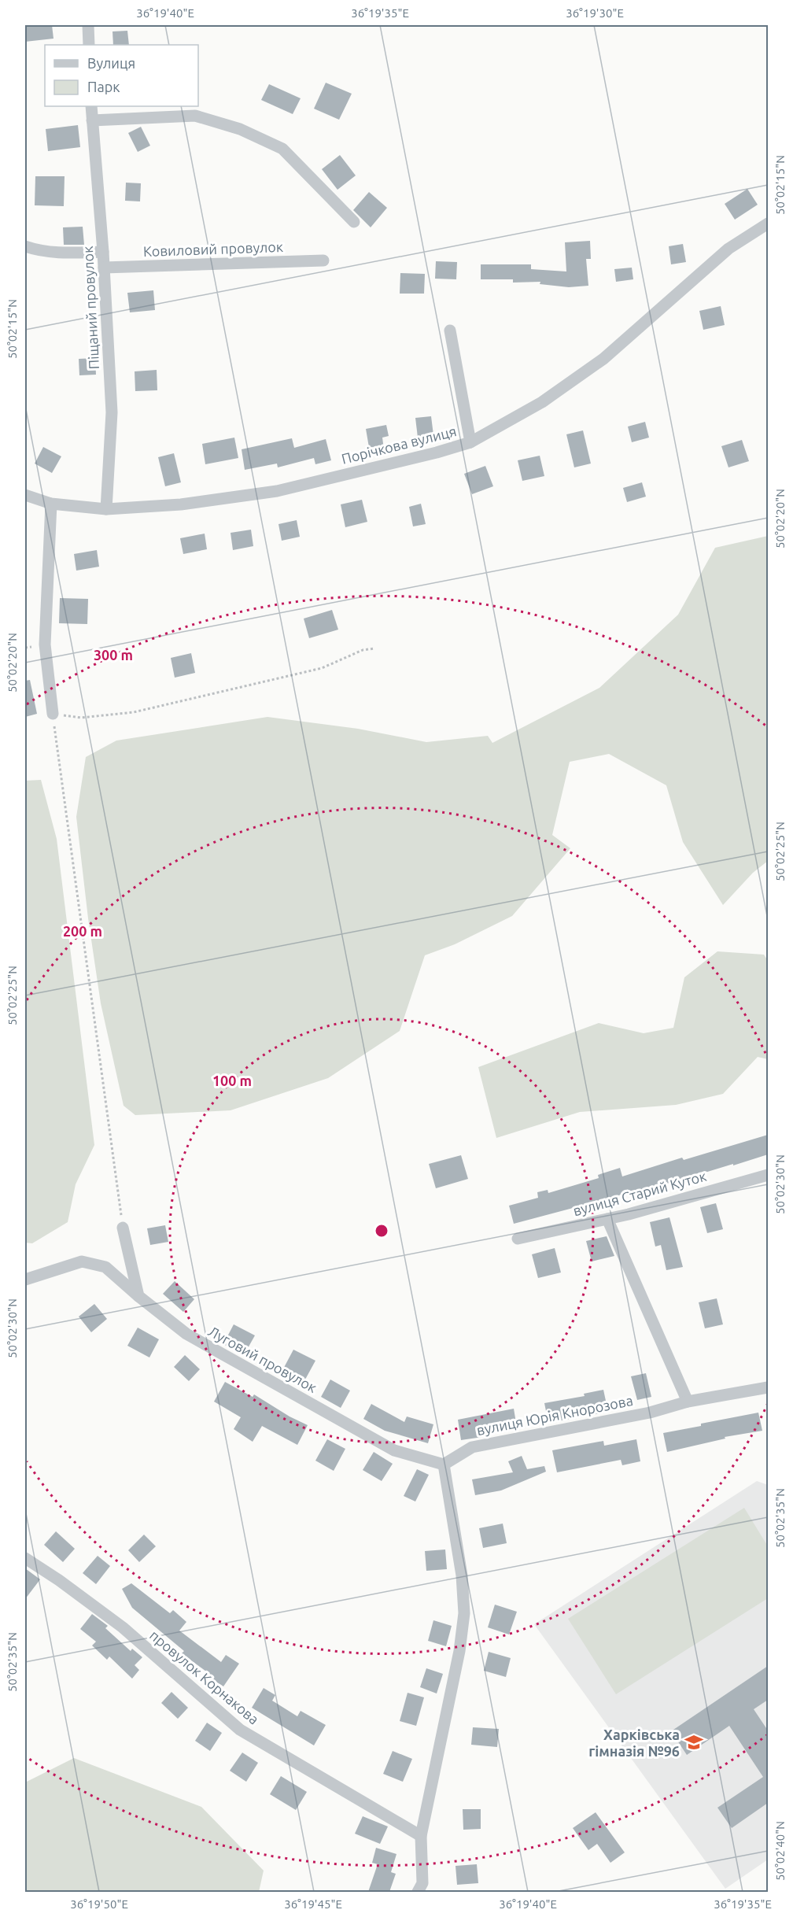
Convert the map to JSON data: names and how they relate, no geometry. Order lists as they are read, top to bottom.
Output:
{
  "streets": {
    "street": [
      "Ковиловий провулок",
      "Піщаний провулок",
      "Порічкова вулиця",
      "вулиця Старий Куток",
      "Луговий провулок",
      "вулиця Юрія Кнорозова",
      "провулок Корнакова"
    ]
  },
  "crossings": [
    ["Ковиловий провулок", "Піщаний провулок"],
    ["Піщаний провулок", "Порічкова вулиця"],
    ["Луговий провулок", "вулиця Юрія Кнорозова"]
  ],
  "places": {
    "school or university": ["Харківська гімназія №96"]
  },
  "legend": ["Вулиця", "Парк"],
  "coordinates": [
    "36°19'40\"E",
    "36°19'35\"E",
    "36°19'30\"E",
    "50°02'15\"N",
    "50°02'20\"N",
    "50°02'25\"N",
    "50°02'30\"N",
    "50°02'35\"N",
    "50°02'40\"N",
    "36°19'50\"E",
    "36°19'45\"E"
  ],
  "rings": ["300 m", "200 m", "100 m"]
}
